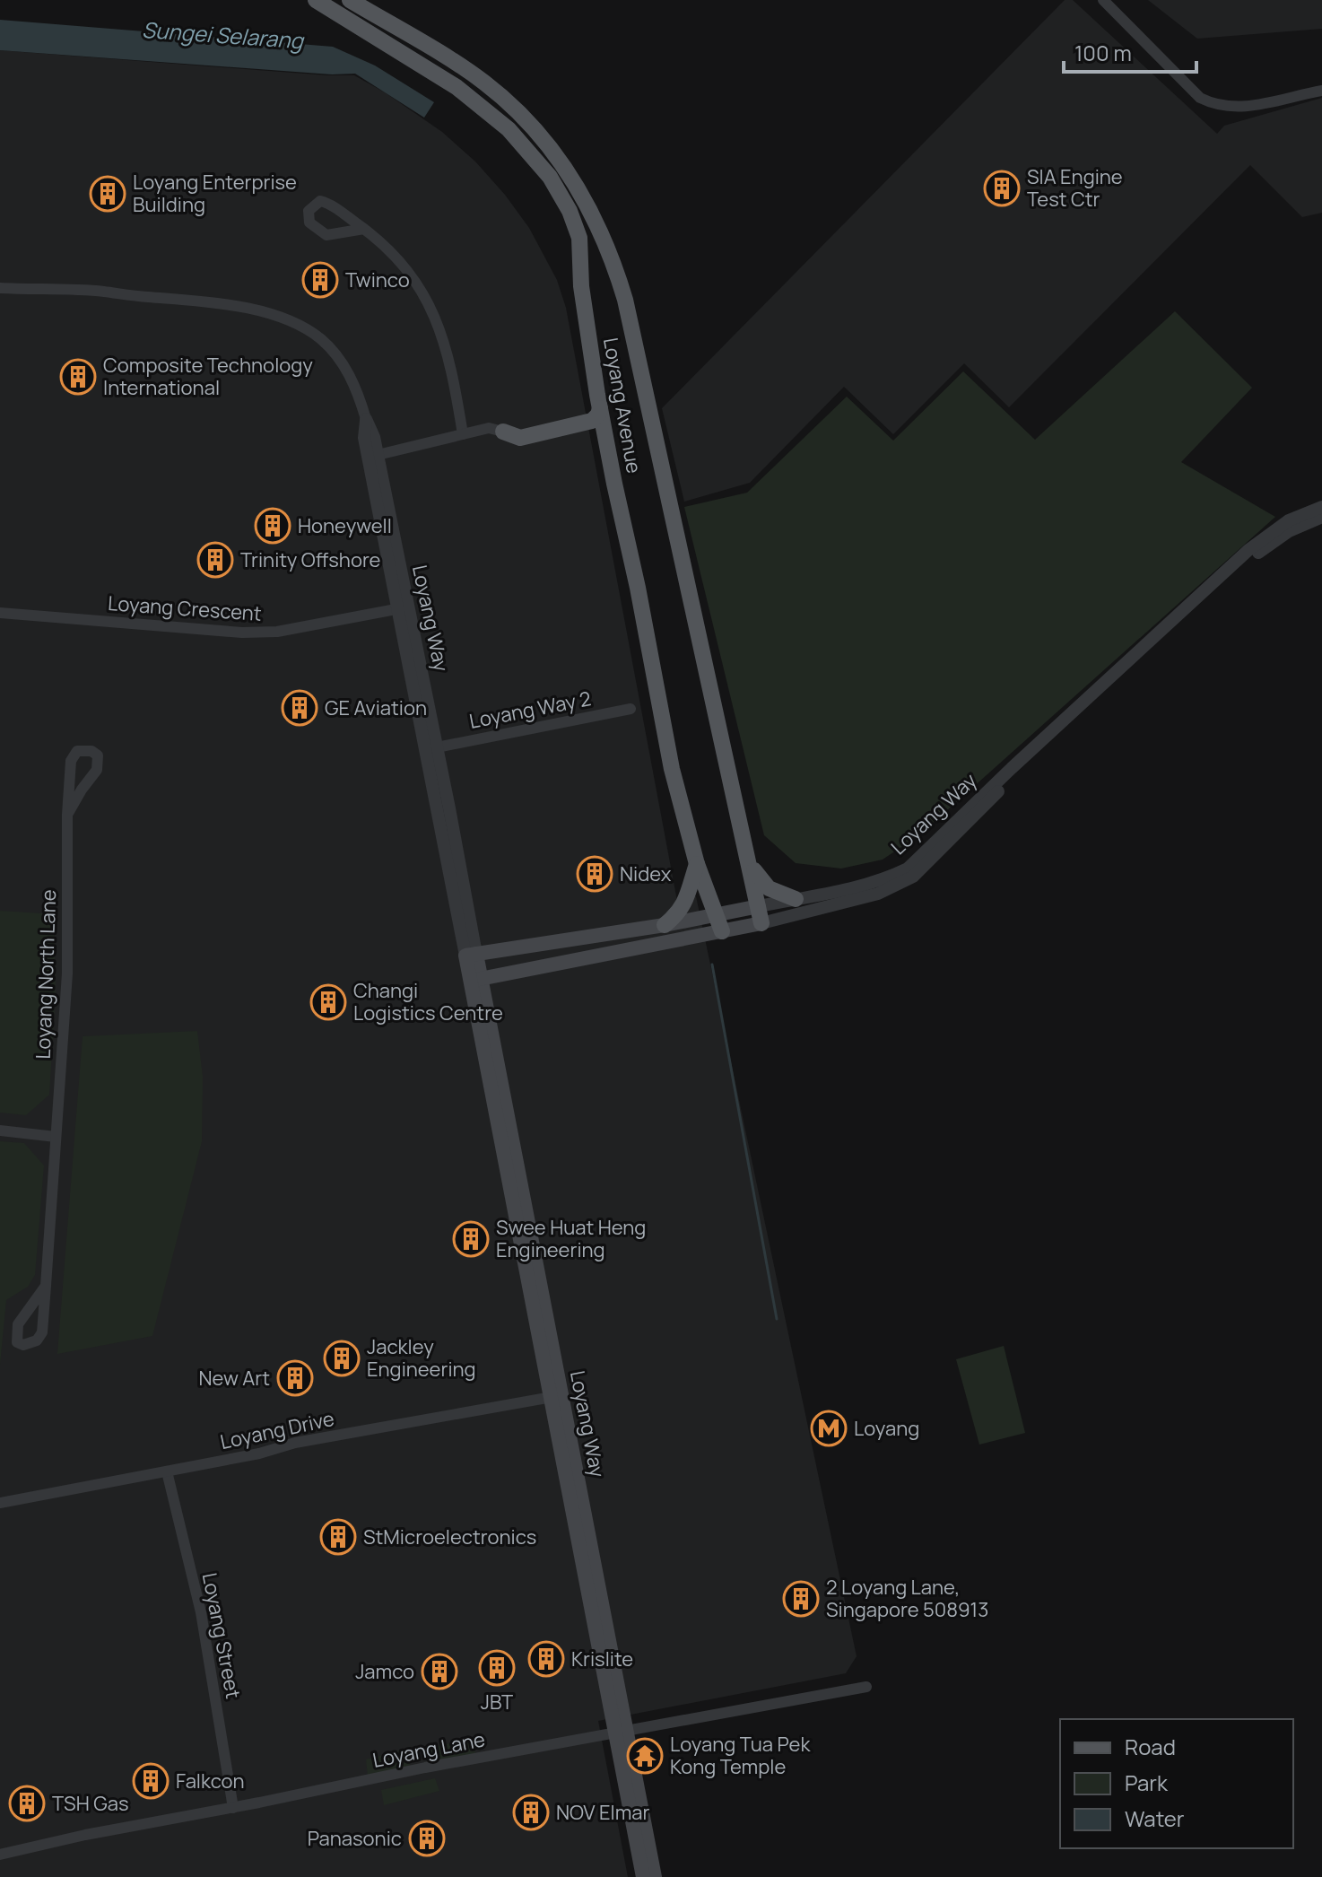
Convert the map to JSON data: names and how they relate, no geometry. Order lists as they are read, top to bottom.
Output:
{
  "streets": {
    "main road": ["Loyang Avenue", "Loyang Way"],
    "street": [
      "Loyang Crescent",
      "Loyang Way 2",
      "Loyang North Lane",
      "Loyang Drive",
      "Loyang Street",
      "Loyang Lane"
    ]
  },
  "crossings": [
    ["Loyang Avenue", "Loyang Way"],
    ["Loyang Crescent", "Loyang Way"],
    ["Loyang Way", "Loyang Way 2"],
    ["Loyang Way", "Loyang Drive"],
    ["Loyang Way", "Loyang Lane"],
    ["Loyang Drive", "Loyang Street"],
    ["Loyang Street", "Loyang Lane"]
  ],
  "water": ["Sungei Selarang"],
  "places": {
    "building": [
      "SIA Engine Test Ctr",
      "Loyang Enterprise Building",
      "Twinco",
      "Composite Technology International",
      "Honeywell",
      "Trinity Offshore",
      "GE Aviation",
      "Nidex",
      "Changi Logistics Centre",
      "Swee Huat Heng Engineering",
      "Jackley Engineering",
      "New Art",
      "StMicroelectronics",
      "2 Loyang Lane, Singapore 508913",
      "Krislite",
      "JBT",
      "Jamco",
      "Falkcon",
      "TSH Gas",
      "NOV Elmar",
      "Panasonic"
    ],
    "metro station": ["Loyang"],
    "temple": ["Loyang Tua Pek Kong Temple"]
  },
  "legend": ["Road", "Park", "Water"],
  "scale_bar": "100 m"
}
